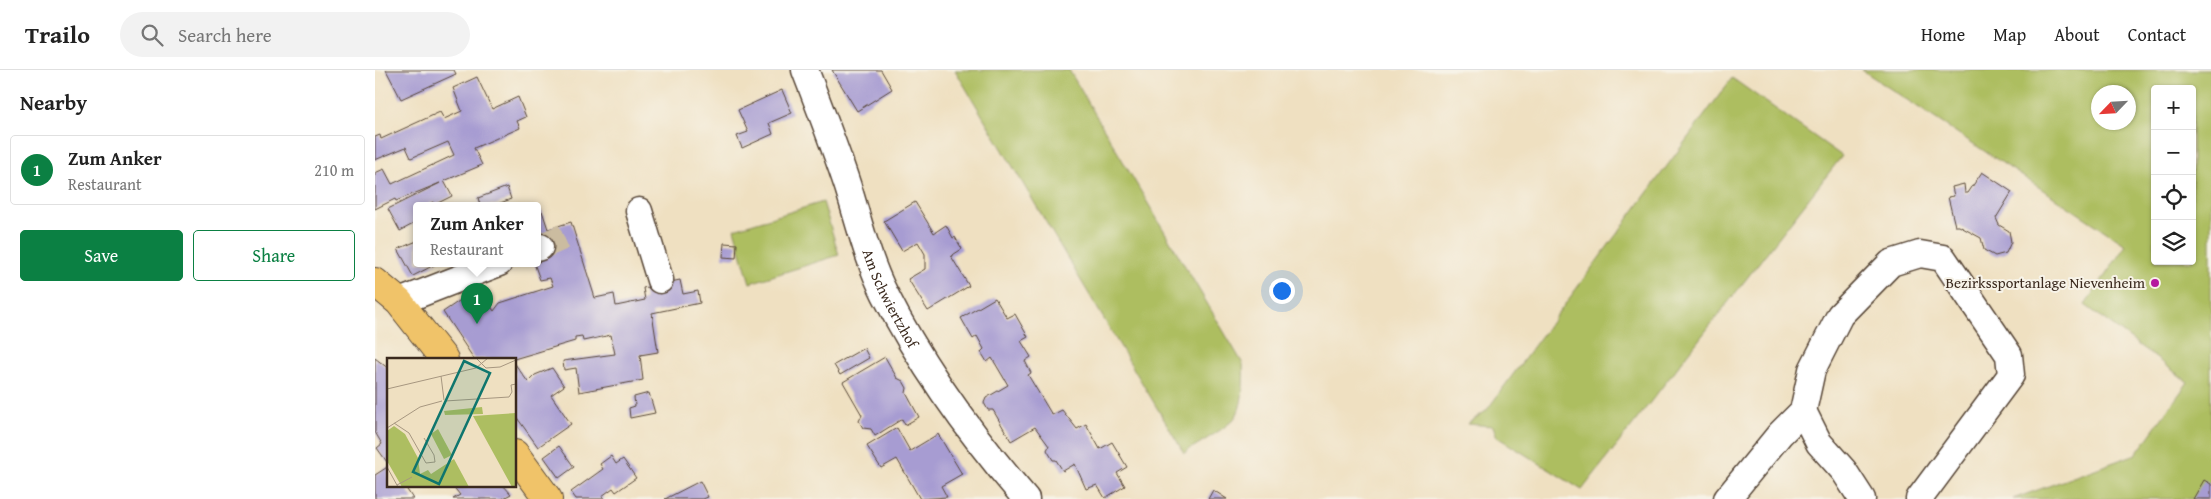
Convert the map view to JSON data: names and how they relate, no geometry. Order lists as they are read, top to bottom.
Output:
{
  "streets": {
    "street": ["Am Schwiertzhof"]
  },
  "places": ["Bezirkssportanlage Nievenheim"],
  "north": "bottom left",
  "page": {
    "header": "Trailo",
    "search": "Search here",
    "nav": [
      "Home",
      "Map",
      "About",
      "Contact"
    ],
    "heading": "Nearby",
    "map_buttons": ["+", "−"],
    "list": [
      {
        "mark": "1",
        "name": "Zum Anker",
        "note": "Restaurant",
        "value": "210 m"
      }
    ],
    "popup": ["Zum Anker", "Restaurant"],
    "buttons": ["Save", "Share"],
    "pins": "1"
  }
}
